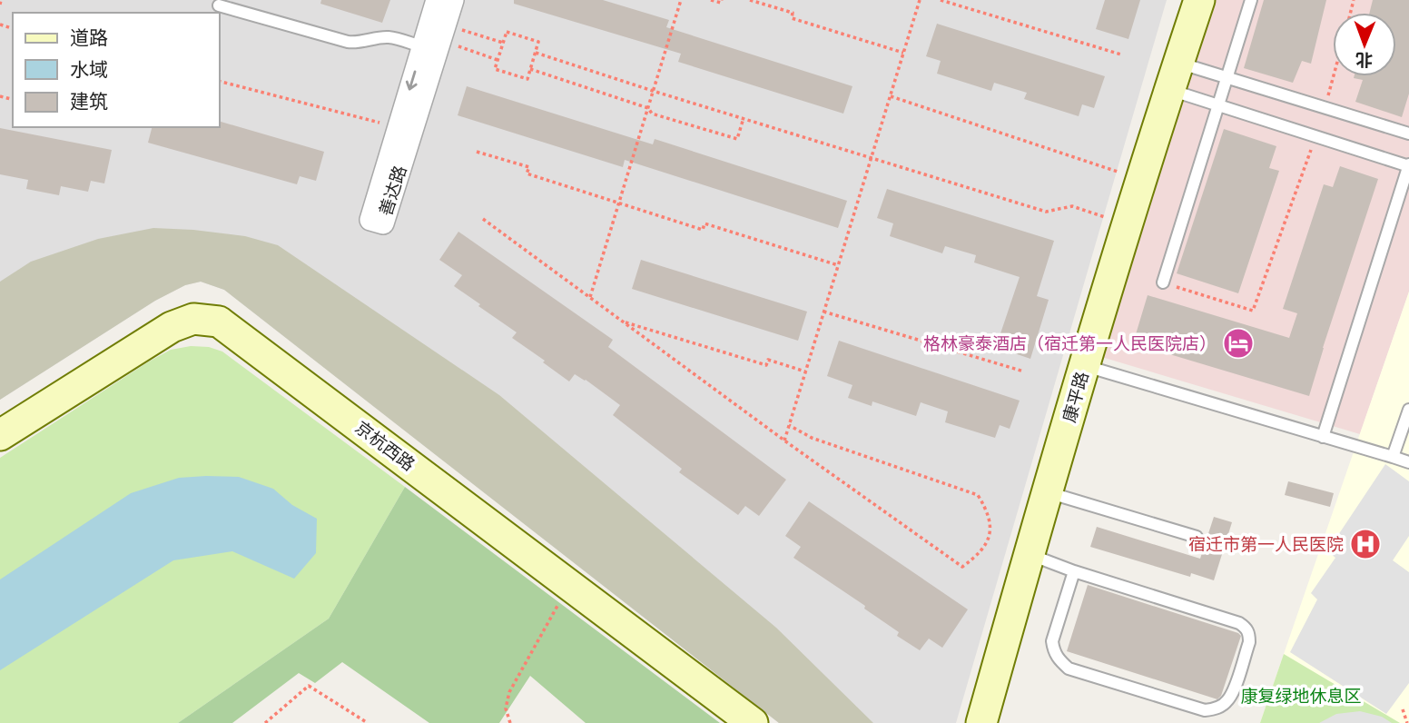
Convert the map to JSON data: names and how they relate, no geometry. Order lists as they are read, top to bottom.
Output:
{
  "streets": {
    "street": ["善达路", "康平路", "京杭西路"]
  },
  "parks": ["康复绿地休息区"],
  "places": {
    "hotel": ["格林豪泰酒店（宿迁第一人民医院店）"],
    "hospital": ["宿迁市第一人民医院"]
  },
  "legend": ["道路", "水域", "建筑"],
  "north": "bottom"
}
